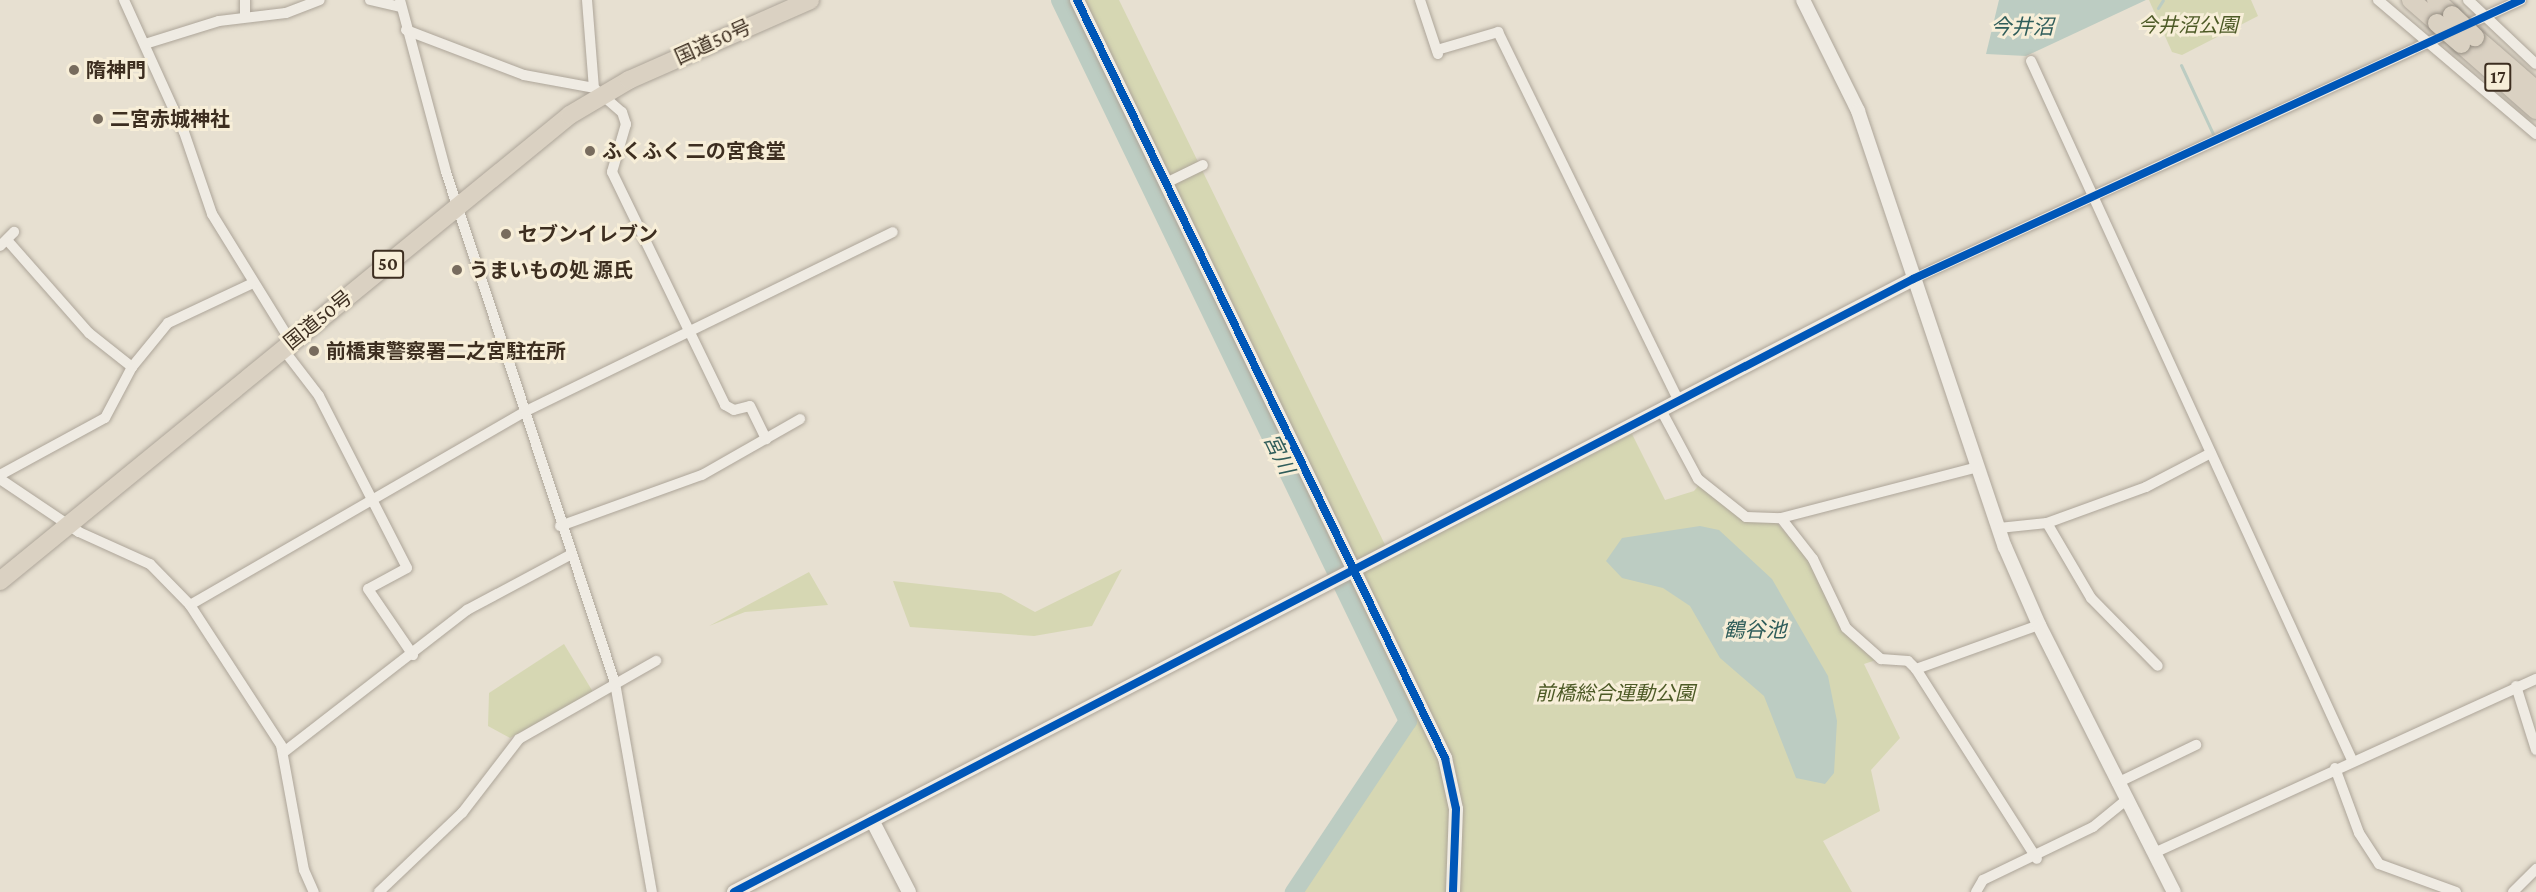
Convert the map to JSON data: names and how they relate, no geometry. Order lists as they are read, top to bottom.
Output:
{
  "streets": {
    "highway": ["国道50号", "17", "50"]
  },
  "water": ["今井沼", "宮川", "鶴谷池"],
  "parks": ["今井沼公園", "前橋総合運動公園"],
  "places": [
    "隋神門",
    "二宮赤城神社",
    "ふくふく 二の宮食堂",
    "セブンイレブン",
    "うまいもの処 源氏",
    "前橋東警察署二之宮駐在所"
  ]
}
